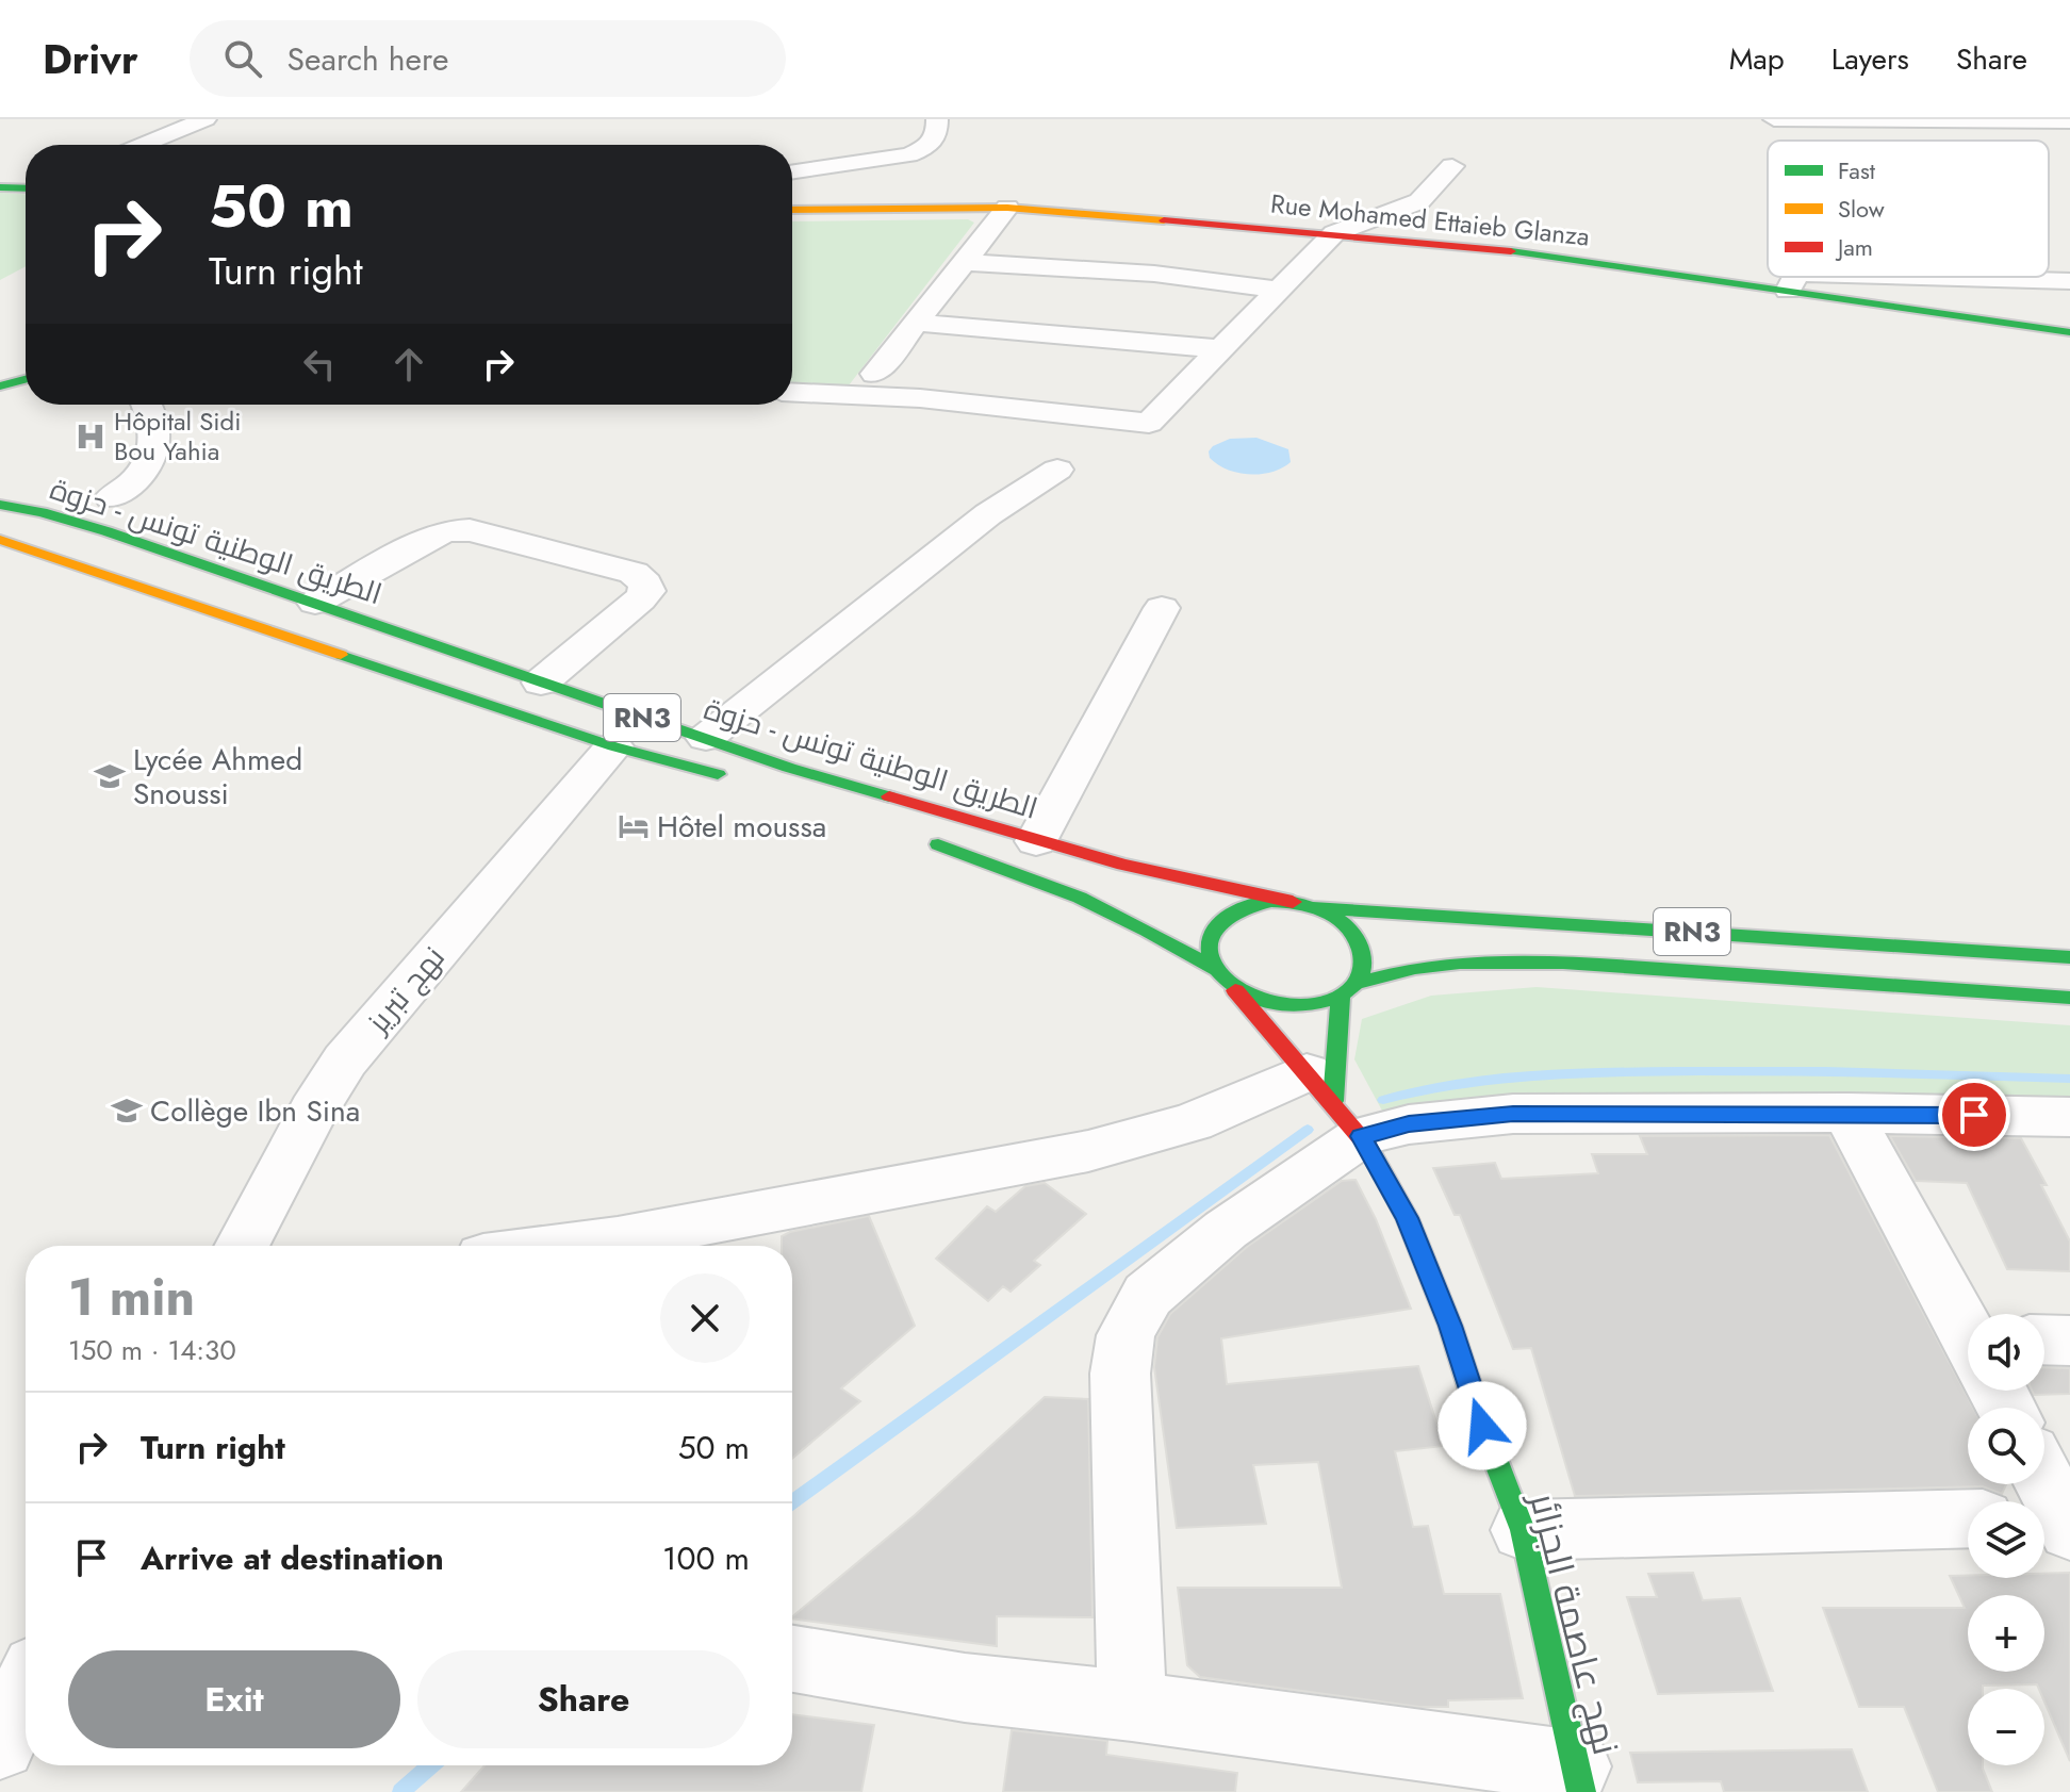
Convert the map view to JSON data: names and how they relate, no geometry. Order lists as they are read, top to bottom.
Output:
{
  "streets": {
    "main road": [
      "Rue Mohamed Ettaieb Glanza",
      "الطريق الوطنية تونس - حزوة",
      "RN3",
      "نهج عاصمة الجزائر"
    ],
    "street": ["نهج تبريز"]
  },
  "crossings": [
    ["الطريق الوطنية تونس - حزوة", "RN3"],
    ["الطريق الوطنية تونس - حزوة", "نهج تبريز"],
    ["الطريق الوطنية تونس - حزوة", "نهج عاصمة الجزائر"],
    ["RN3", "نهج عاصمة الجزائر"]
  ],
  "places": {
    "hospital": ["Hôpital Sidi Bou Yahia"],
    "school or university": ["Lycée Ahmed Snoussi", "Collège Ibn Sina"],
    "hotel": ["Hôtel moussa"]
  },
  "legend": ["Fast", "Slow", "Jam"],
  "page": {
    "header": "Drivr",
    "search": "Search here",
    "nav": ["Map", "Layers", "Share"],
    "turn": ["50 m", "Turn right"],
    "heading": ["1 min", "150 m · 14:30"],
    "map_buttons": ["+", "−"],
    "list": [
      {
        "name": "Turn right",
        "value": "50 m"
      },
      {
        "name": "Arrive at destination",
        "value": "100 m"
      }
    ],
    "buttons": ["Exit", "Share"]
  }
}
